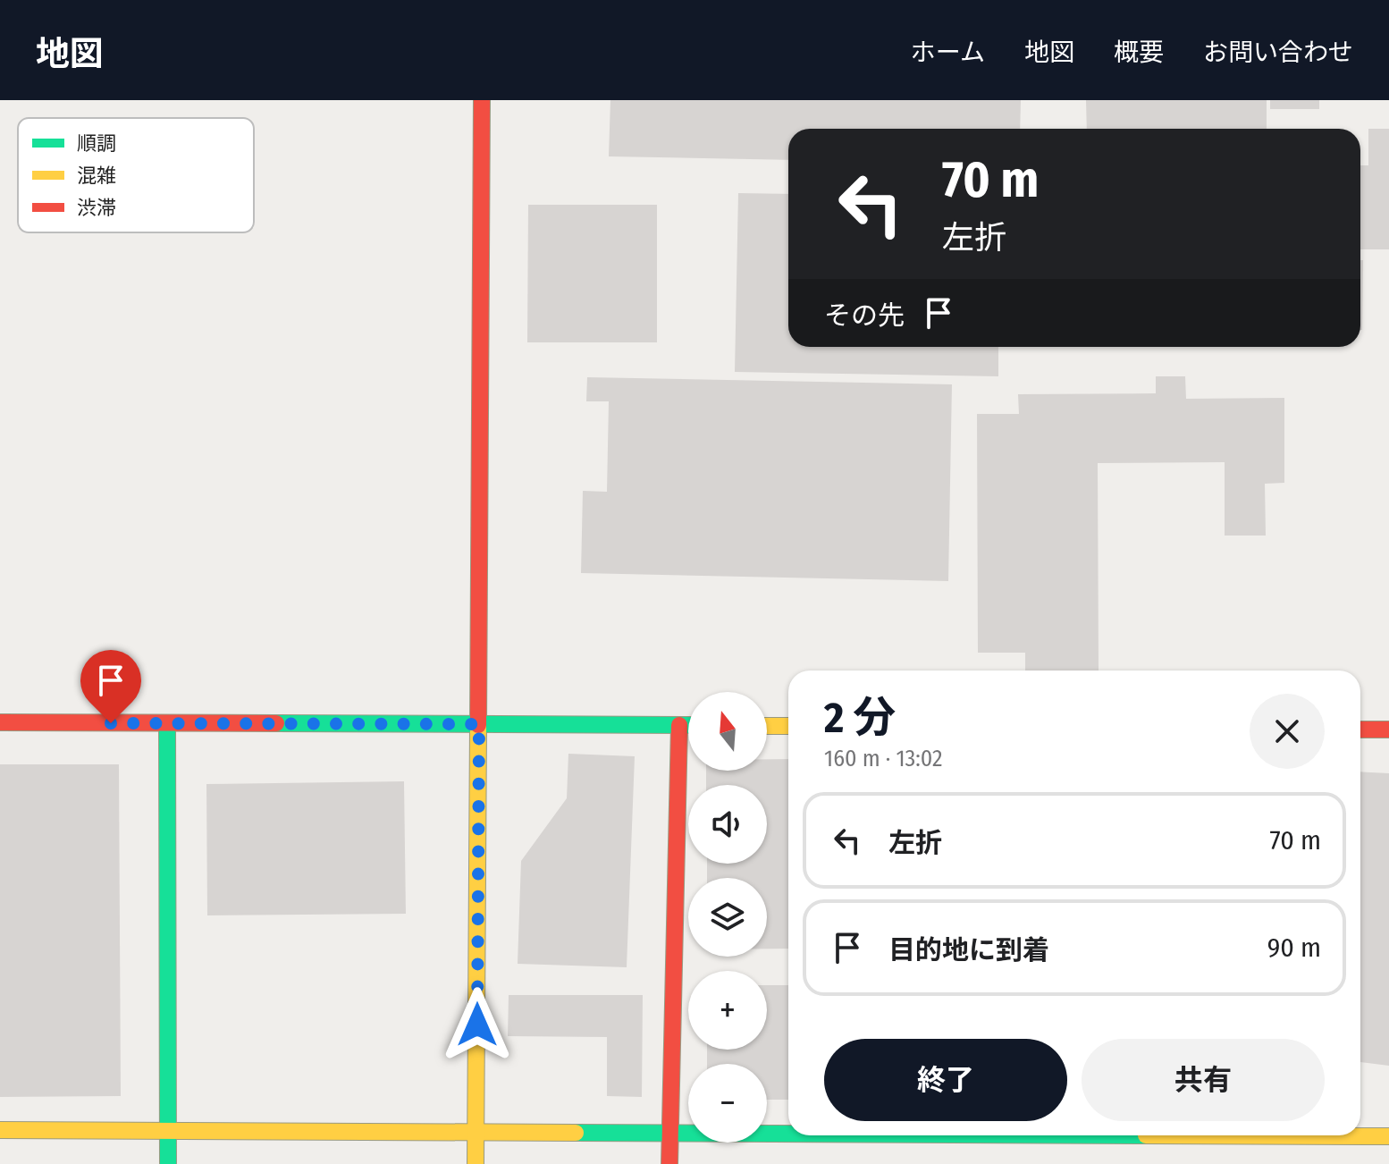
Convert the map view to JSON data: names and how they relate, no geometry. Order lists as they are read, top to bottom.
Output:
{
  "legend": ["順調", "混雑", "渋滞"],
  "north": "top",
  "page": {
    "header": "地図",
    "nav": [
      "ホーム",
      "地図",
      "概要",
      "お問い合わせ"
    ],
    "turn": ["70 m", "左折"],
    "then": "その先",
    "heading": ["2 分", "160 m · 13:02"],
    "map_buttons": ["+", "−"],
    "list": [
      {
        "name": "左折",
        "value": "70 m"
      },
      {
        "name": "目的地に到着",
        "value": "90 m"
      }
    ],
    "buttons": ["終了", "共有"]
  }
}
